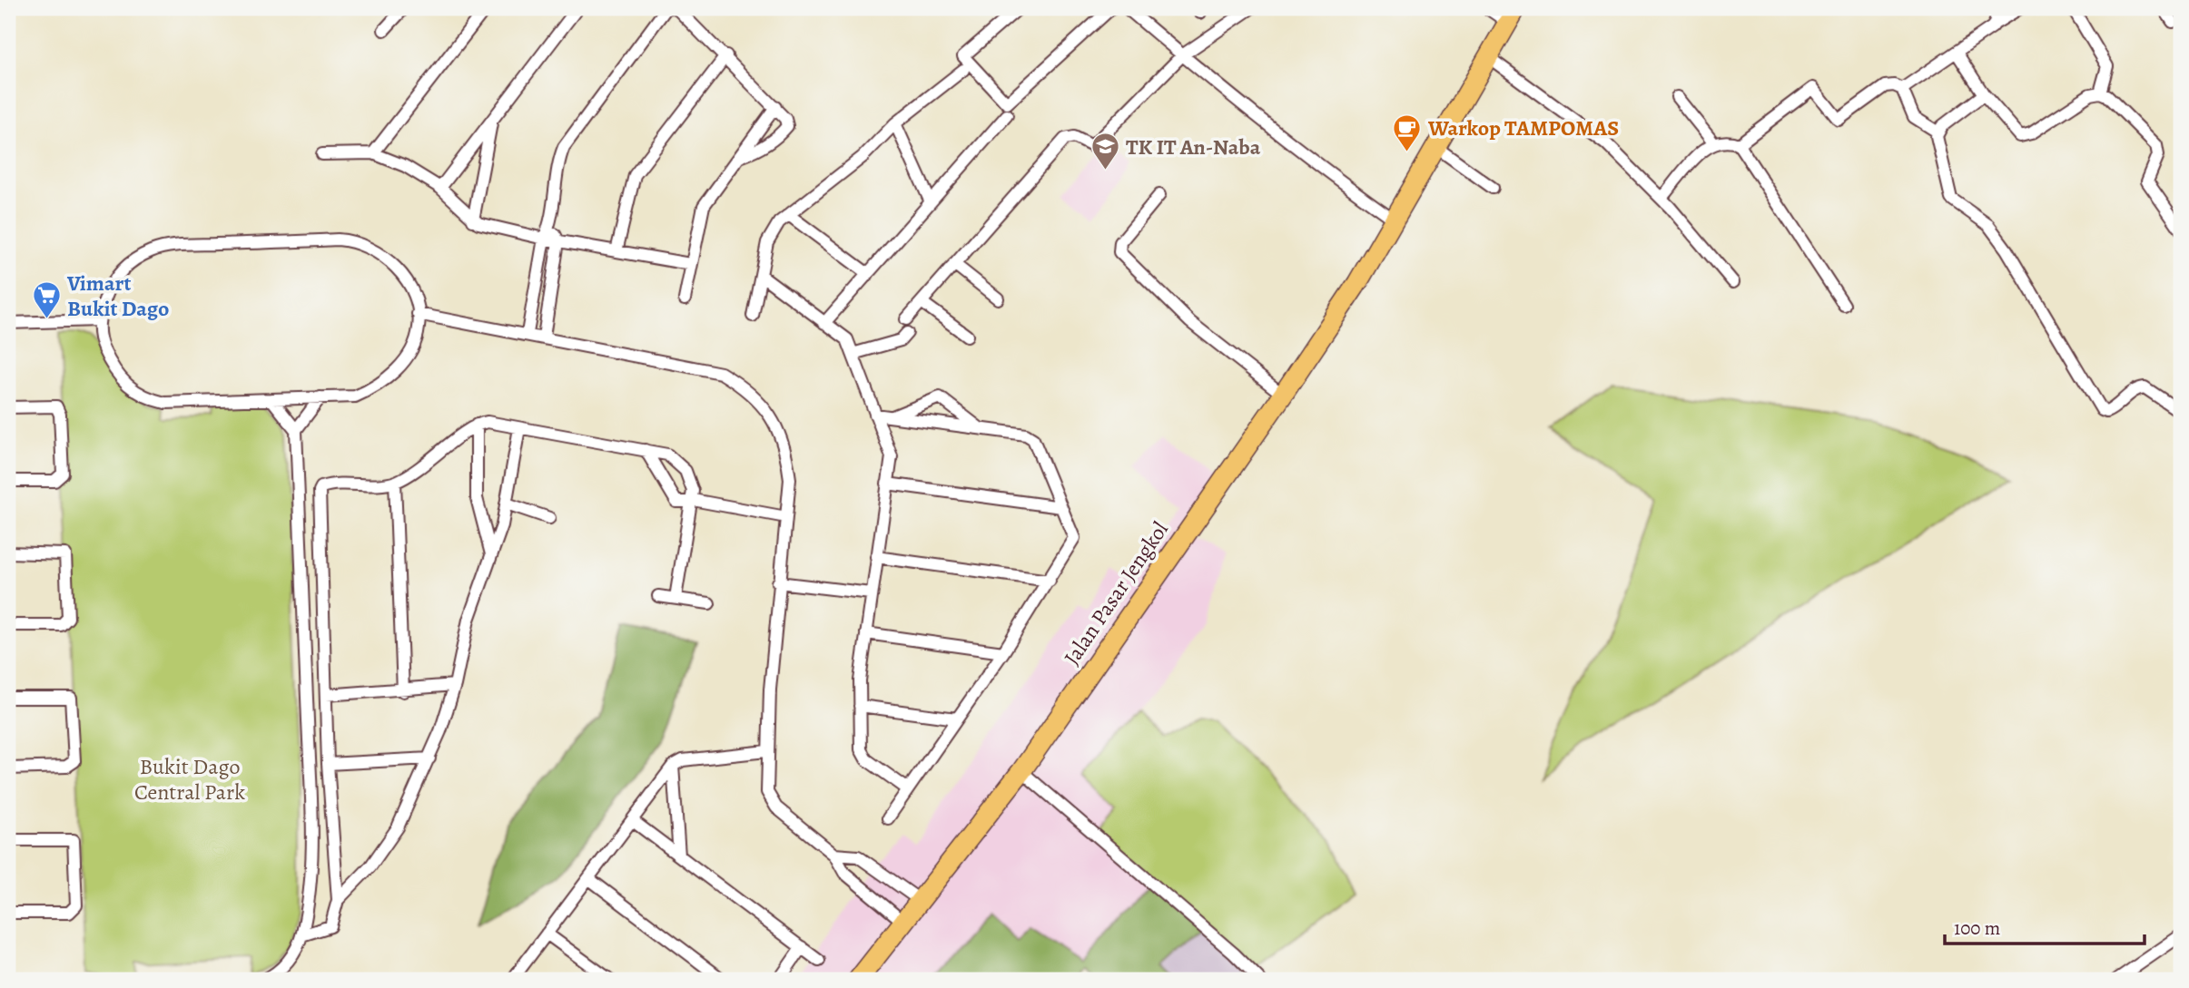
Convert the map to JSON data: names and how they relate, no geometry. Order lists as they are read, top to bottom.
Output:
{
  "streets": {
    "main road": ["Jalan Pasar Jengkol"]
  },
  "parks": ["Bukit Dago Central Park"],
  "places": {
    "cafe": ["Warkop TAMPOMAS"],
    "school or university": ["TK IT An-Naba"],
    "supermarket": ["Vimart Bukit Dago"]
  },
  "scale_bar": "100 m"
}
